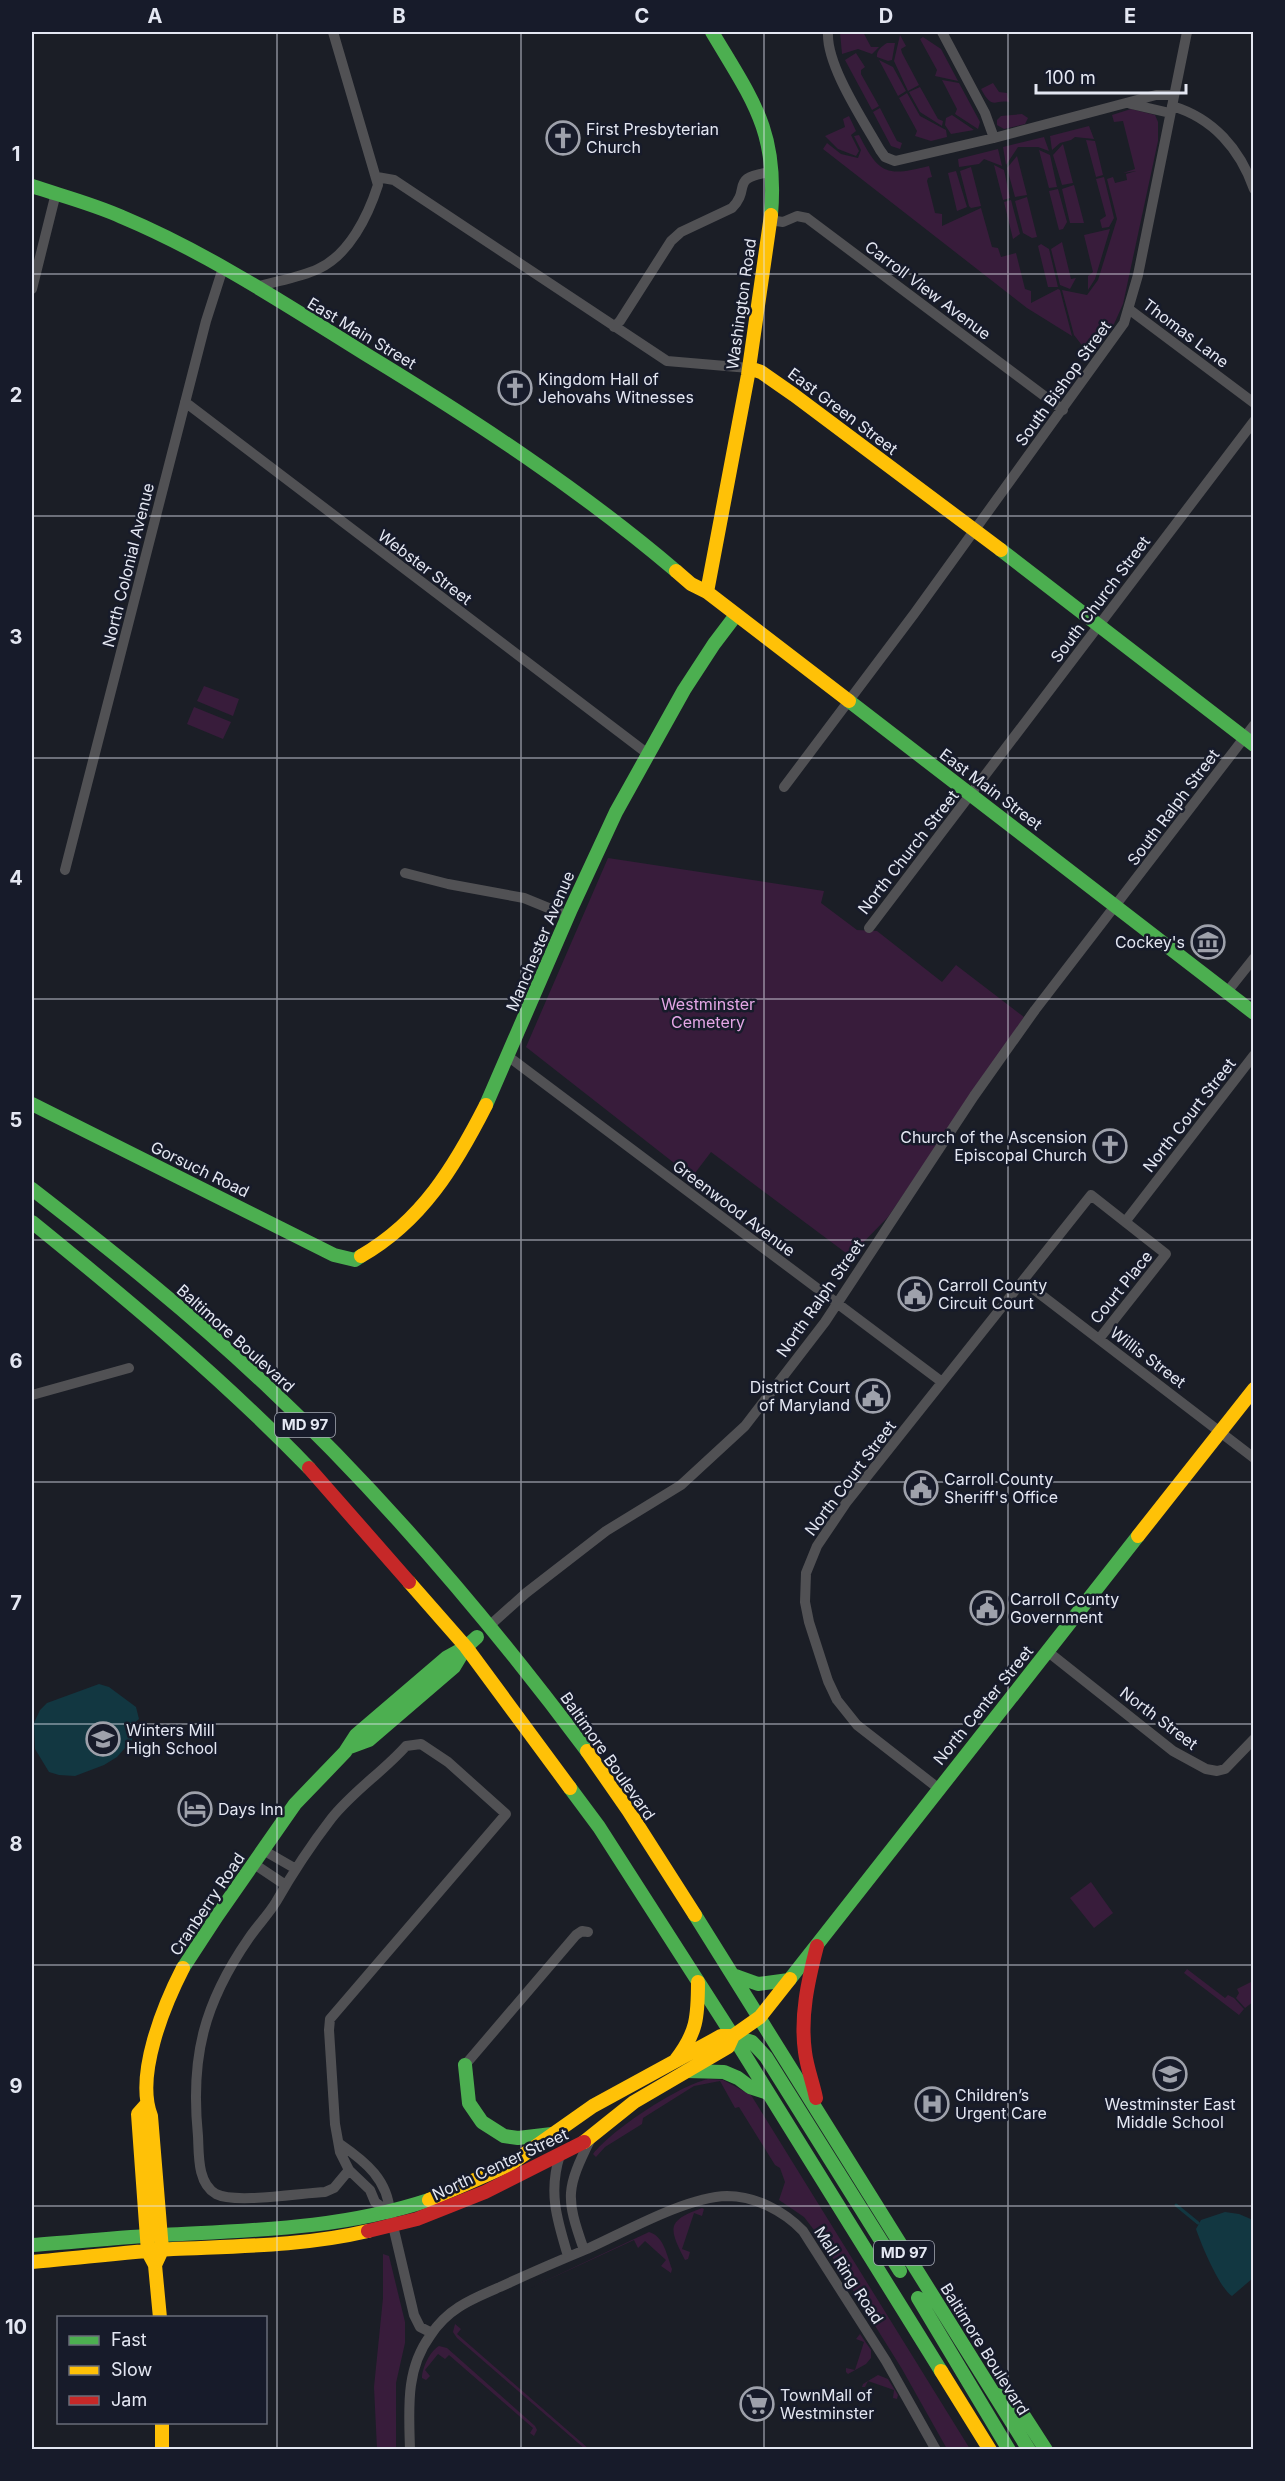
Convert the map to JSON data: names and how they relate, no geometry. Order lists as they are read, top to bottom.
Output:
{
  "streets": {
    "main road": [
      "Washington Road",
      "East Main Street",
      "East Green Street",
      "Manchester Avenue",
      "Gorsuch Road",
      "Baltimore Boulevard",
      "MD 97",
      "North Center Street",
      "Cranberry Road"
    ],
    "street": [
      "Carroll View Avenue",
      "Thomas Lane",
      "South Bishop Street",
      "North Colonial Avenue",
      "Webster Street",
      "South Church Street",
      "South Ralph Street",
      "North Church Street",
      "North Court Street",
      "Greenwood Avenue",
      "Court Place",
      "North Ralph Street",
      "Willis Street",
      "North Street",
      "Mall Ring Road"
    ]
  },
  "crossings": [
    ["Carroll View Avenue", "Washington Road"],
    ["Carroll View Avenue", "South Bishop Street"],
    ["Washington Road", "East Main Street"],
    ["Washington Road", "East Green Street"],
    ["East Main Street", "South Bishop Street"],
    ["East Main Street", "North Colonial Avenue"],
    ["East Main Street", "South Church Street"],
    ["East Main Street", "South Ralph Street"],
    ["East Main Street", "North Church Street"],
    ["East Main Street", "Manchester Avenue"],
    ["East Main Street", "North Ralph Street"],
    ["Thomas Lane", "South Bishop Street"],
    ["South Bishop Street", "East Green Street"],
    ["East Green Street", "South Church Street"],
    ["East Green Street", "South Ralph Street"],
    ["North Colonial Avenue", "Webster Street"],
    ["Webster Street", "Manchester Avenue"],
    ["South Church Street", "North Church Street"],
    ["South Ralph Street", "North Ralph Street"],
    ["Manchester Avenue", "Gorsuch Road"],
    ["Manchester Avenue", "Greenwood Avenue"],
    ["North Court Street", "Greenwood Avenue"],
    ["North Court Street", "Court Place"],
    ["North Court Street", "Willis Street"],
    ["North Court Street", "North Center Street"],
    ["Greenwood Avenue", "North Ralph Street"],
    ["Court Place", "Willis Street"],
    ["North Ralph Street", "Baltimore Boulevard"],
    ["North Ralph Street", "Cranberry Road"],
    ["Baltimore Boulevard", "North Center Street"],
    ["Willis Street", "North Center Street"],
    ["MD 97", "North Center Street"],
    ["MD 97", "Cranberry Road"],
    ["North Center Street", "North Street"],
    ["North Center Street", "Cranberry Road"]
  ],
  "parks": ["Westminster Cemetery"],
  "places": {
    "church": ["First Presbyterian Church", "Kingdom Hall of Jehovahs Witnesses", "Church of the Ascension Episcopal Church"],
    "museum": ["Cockey's"],
    "public building": [
      "Carroll County Circuit Court",
      "District Court of Maryland",
      "Carroll County Sheriff's Office",
      "Carroll County Government"
    ],
    "school or university": ["Winters Mill High School", "Westminster East Middle School"],
    "hotel": ["Days Inn"],
    "hospital": ["Children’s Urgent Care"],
    "supermarket": ["TownMall of Westminster"]
  },
  "legend": ["Fast", "Slow", "Jam"],
  "scale_bar": "100 m",
  "grid": {
    "columns": [
      "A",
      "B",
      "C",
      "D",
      "E"
    ],
    "rows": [
      "1",
      "2",
      "3",
      "4",
      "5",
      "6",
      "7",
      "8",
      "9",
      "10"
    ]
  }
}
